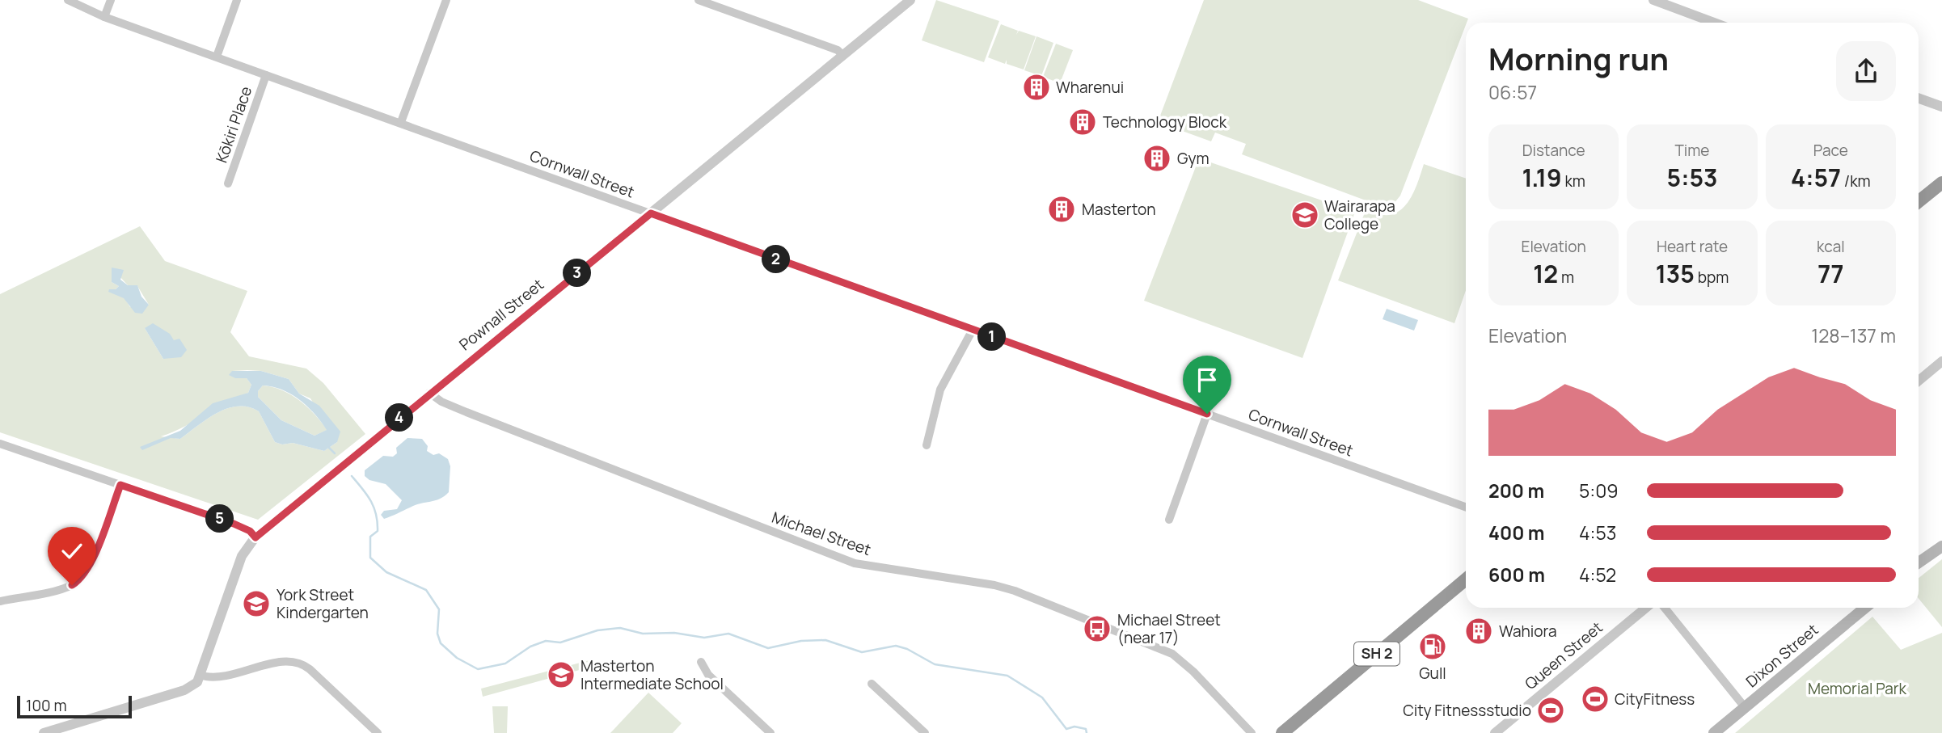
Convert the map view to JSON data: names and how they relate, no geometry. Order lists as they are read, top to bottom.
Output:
{
  "streets": {
    "highway": ["SH 2"],
    "main road": ["Dixon Street"],
    "street": [
      "Kōkiri Place",
      "Cornwall Street",
      "Pownall Street",
      "Michael Street",
      "Queen Street"
    ]
  },
  "crossings": [
    ["Kōkiri Place", "Cornwall Street"],
    ["Cornwall Street", "Pownall Street"],
    ["Pownall Street", "Michael Street"]
  ],
  "parks": ["Memorial Park"],
  "places": {
    "building": [
      "Wharenui",
      "Technology Block",
      "Gym",
      "Masterton",
      "Wahiora"
    ],
    "school or university": ["Wairarapa College", "York Street Kindergarten", "Masterton Intermediate School"],
    "bus stop": ["Michael Street (near 17)"],
    "fuel station": ["Gull"],
    "sports": ["CityFitness", "City Fitnessstudio"]
  },
  "scale_bar": "100 m",
  "page": {
    "heading": ["Morning run", "06:57"],
    "stats": [
      ["Distance", "1.19 km"],
      ["Time", "5:53"],
      ["Pace", "4:57 /km"],
      ["Elevation", "12 m"],
      ["Heart rate", "135 bpm"],
      ["kcal", "77"]
    ],
    "pins": [
      "2",
      "3",
      "1",
      "4",
      "5"
    ],
    "chart": ["Elevation", "128–137 m"],
    "list": [
      {
        "name": "200 m",
        "note": "5:09"
      },
      {
        "name": "400 m",
        "note": "4:53"
      },
      {
        "name": "600 m",
        "note": "4:52"
      }
    ],
    "scale": "100 m"
  }
}
